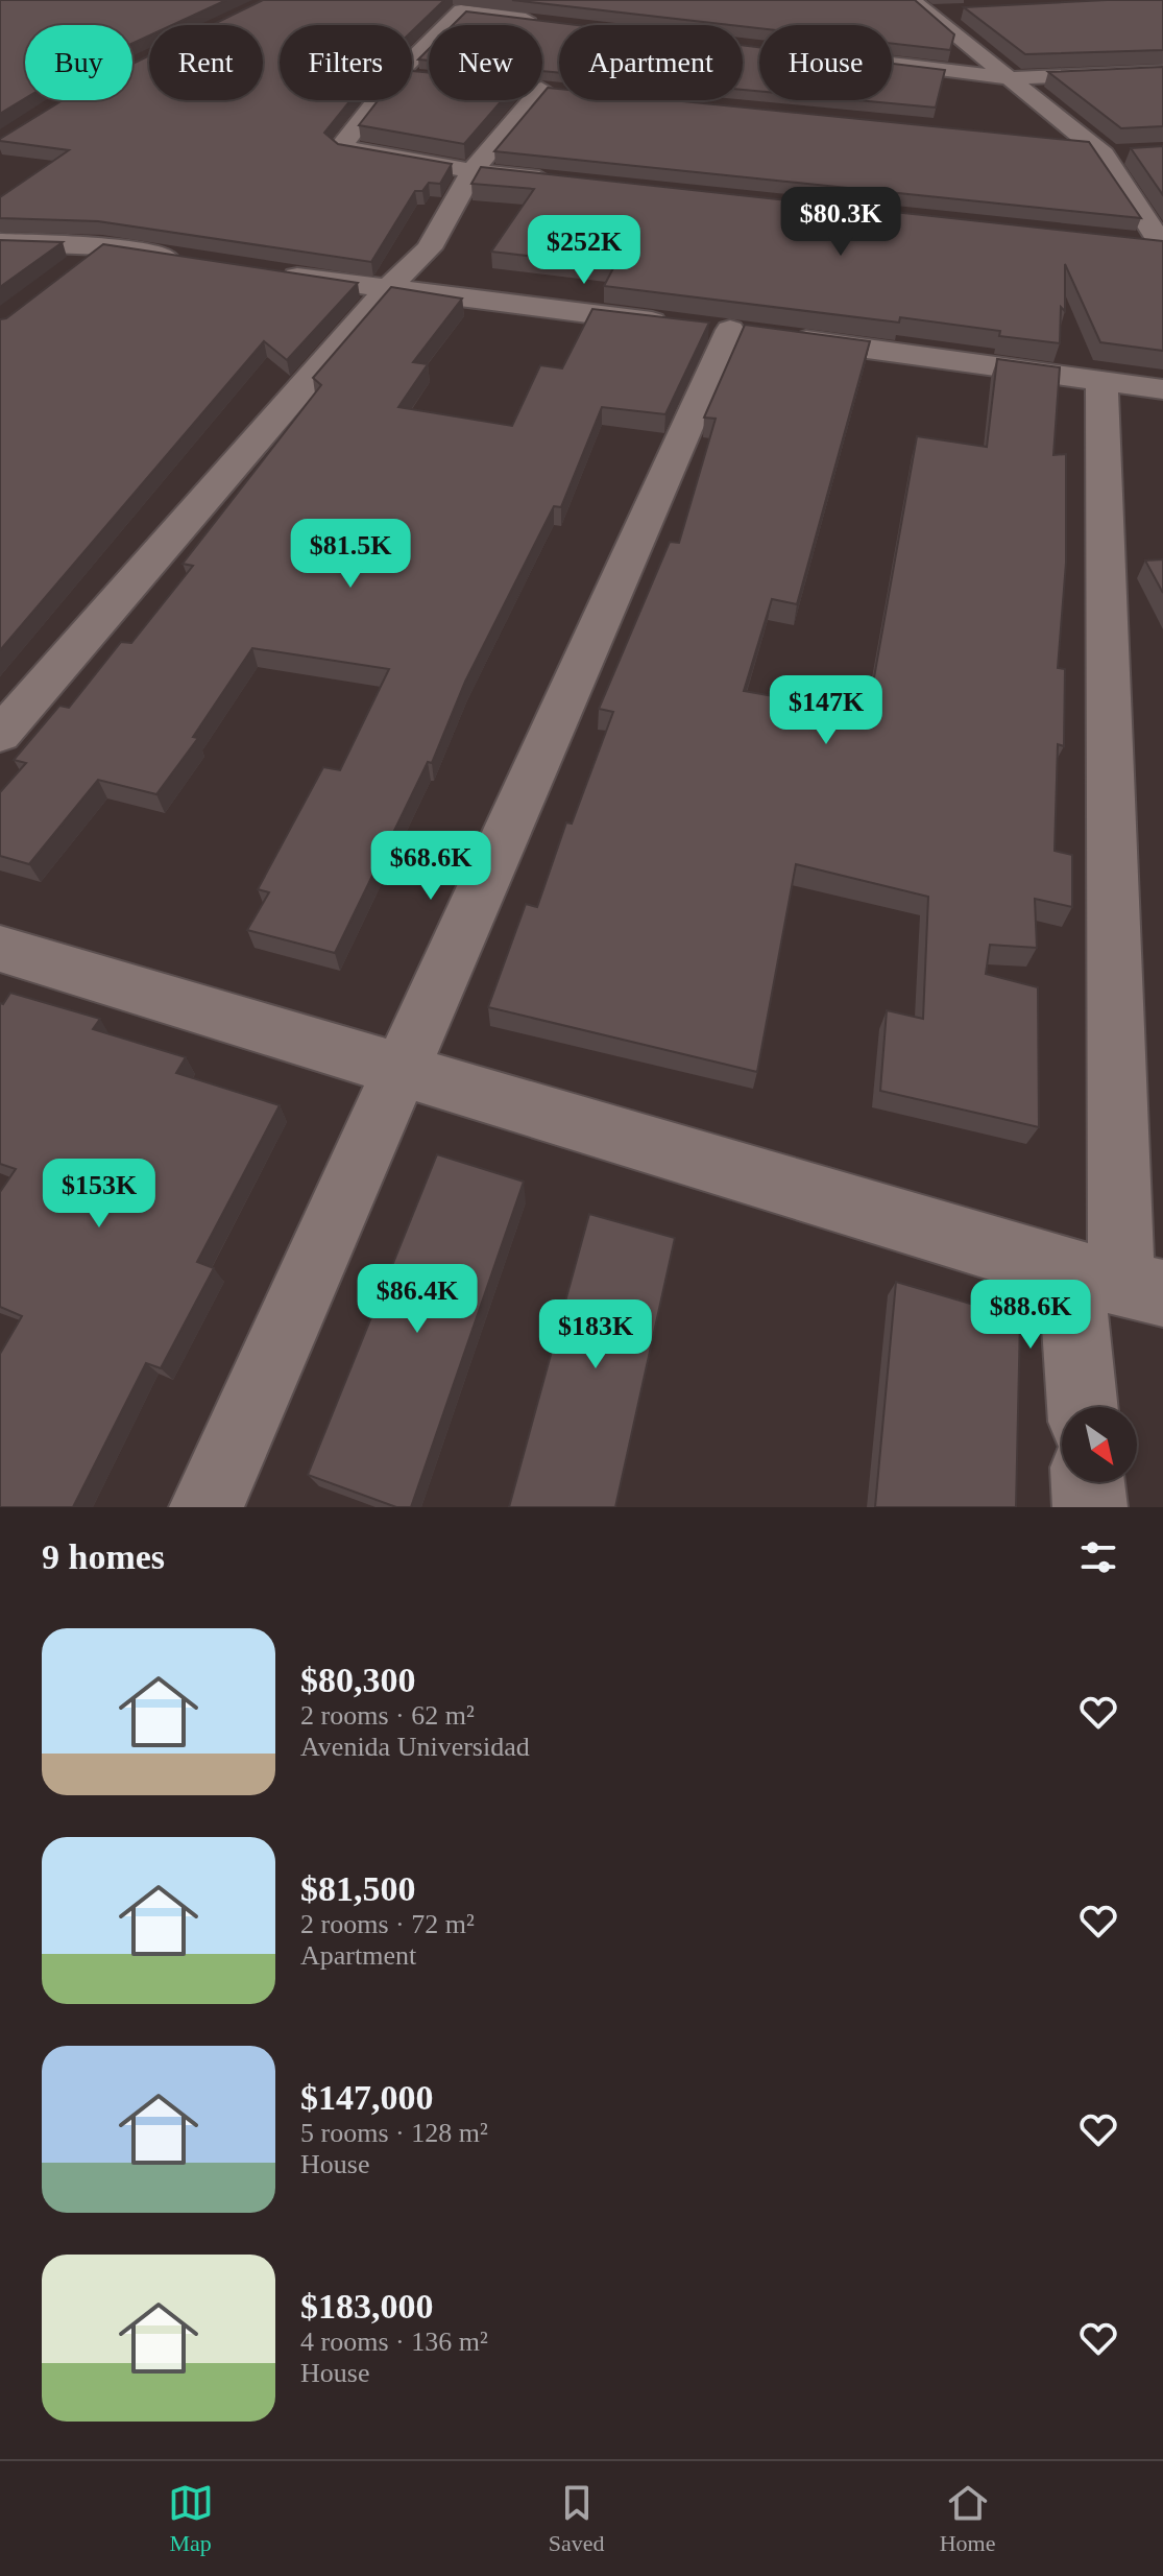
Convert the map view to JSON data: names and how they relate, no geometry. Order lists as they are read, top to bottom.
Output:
{
  "north": "bottom right",
  "page": {
    "chip": [
      "Buy",
      "Rent",
      "Filters",
      "New",
      "Apartment",
      "House"
    ],
    "price": [
      "$80.3K",
      "$252K",
      "$81.5K",
      "$147K",
      "$68.6K",
      "$153K",
      "$86.4K",
      "$88.6K",
      "$183K"
    ],
    "heading": "9 homes",
    "list": [
      {
        "name": "$80,300",
        "note": "2 rooms · 62 m² · Avenida Universidad"
      },
      {
        "name": "$81,500",
        "note": "2 rooms · 72 m² · Apartment"
      },
      {
        "name": "$147,000",
        "note": "5 rooms · 128 m² · House"
      },
      {
        "name": "$183,000",
        "note": "4 rooms · 136 m² · House"
      }
    ],
    "tabs": ["Map", "Saved", "Home"]
  }
}
